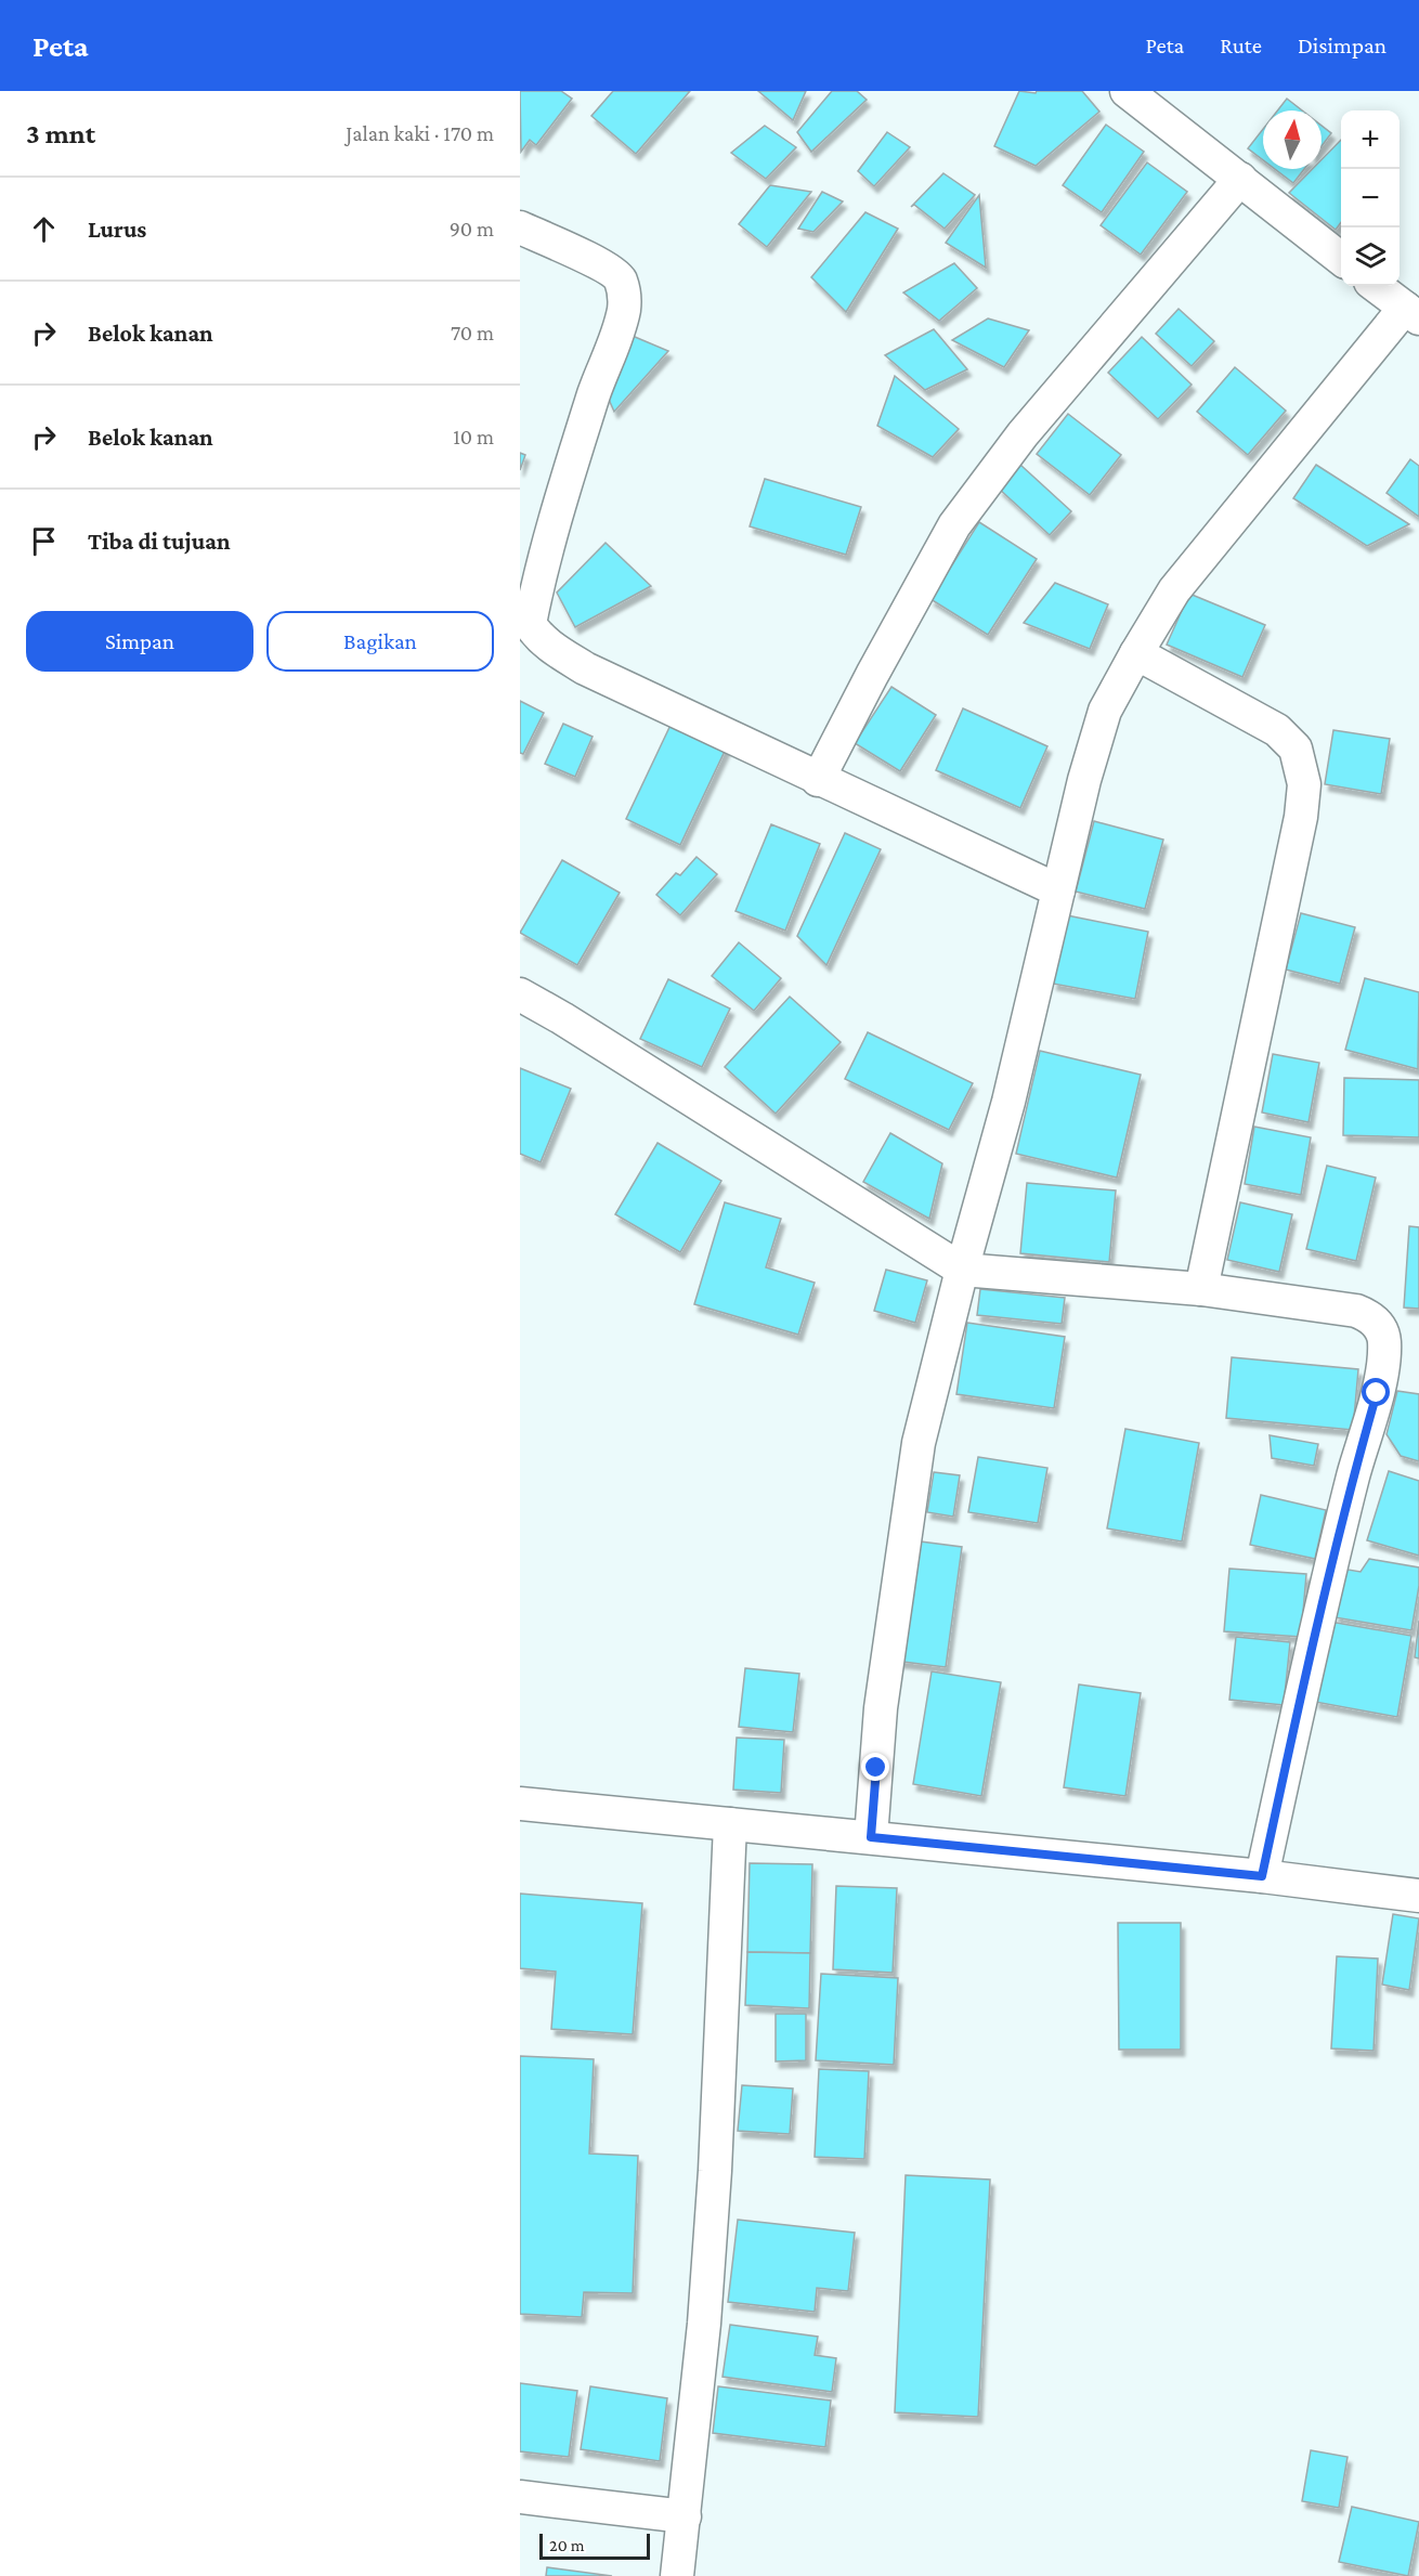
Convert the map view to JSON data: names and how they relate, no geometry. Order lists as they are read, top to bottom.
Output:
{
  "scale_bar": "20 m",
  "north": "top",
  "page": {
    "header": "Peta",
    "nav": ["Peta", "Rute", "Disimpan"],
    "heading": ["3 mnt", "Jalan kaki · 170 m"],
    "map_buttons": ["+", "−"],
    "list": [
      ["Lurus", "90 m"],
      ["Belok kanan", "70 m"],
      ["Belok kanan", "10 m"],
      "Tiba di tujuan"
    ],
    "buttons": ["Simpan", "Bagikan"],
    "scale": "20 m"
  }
}
